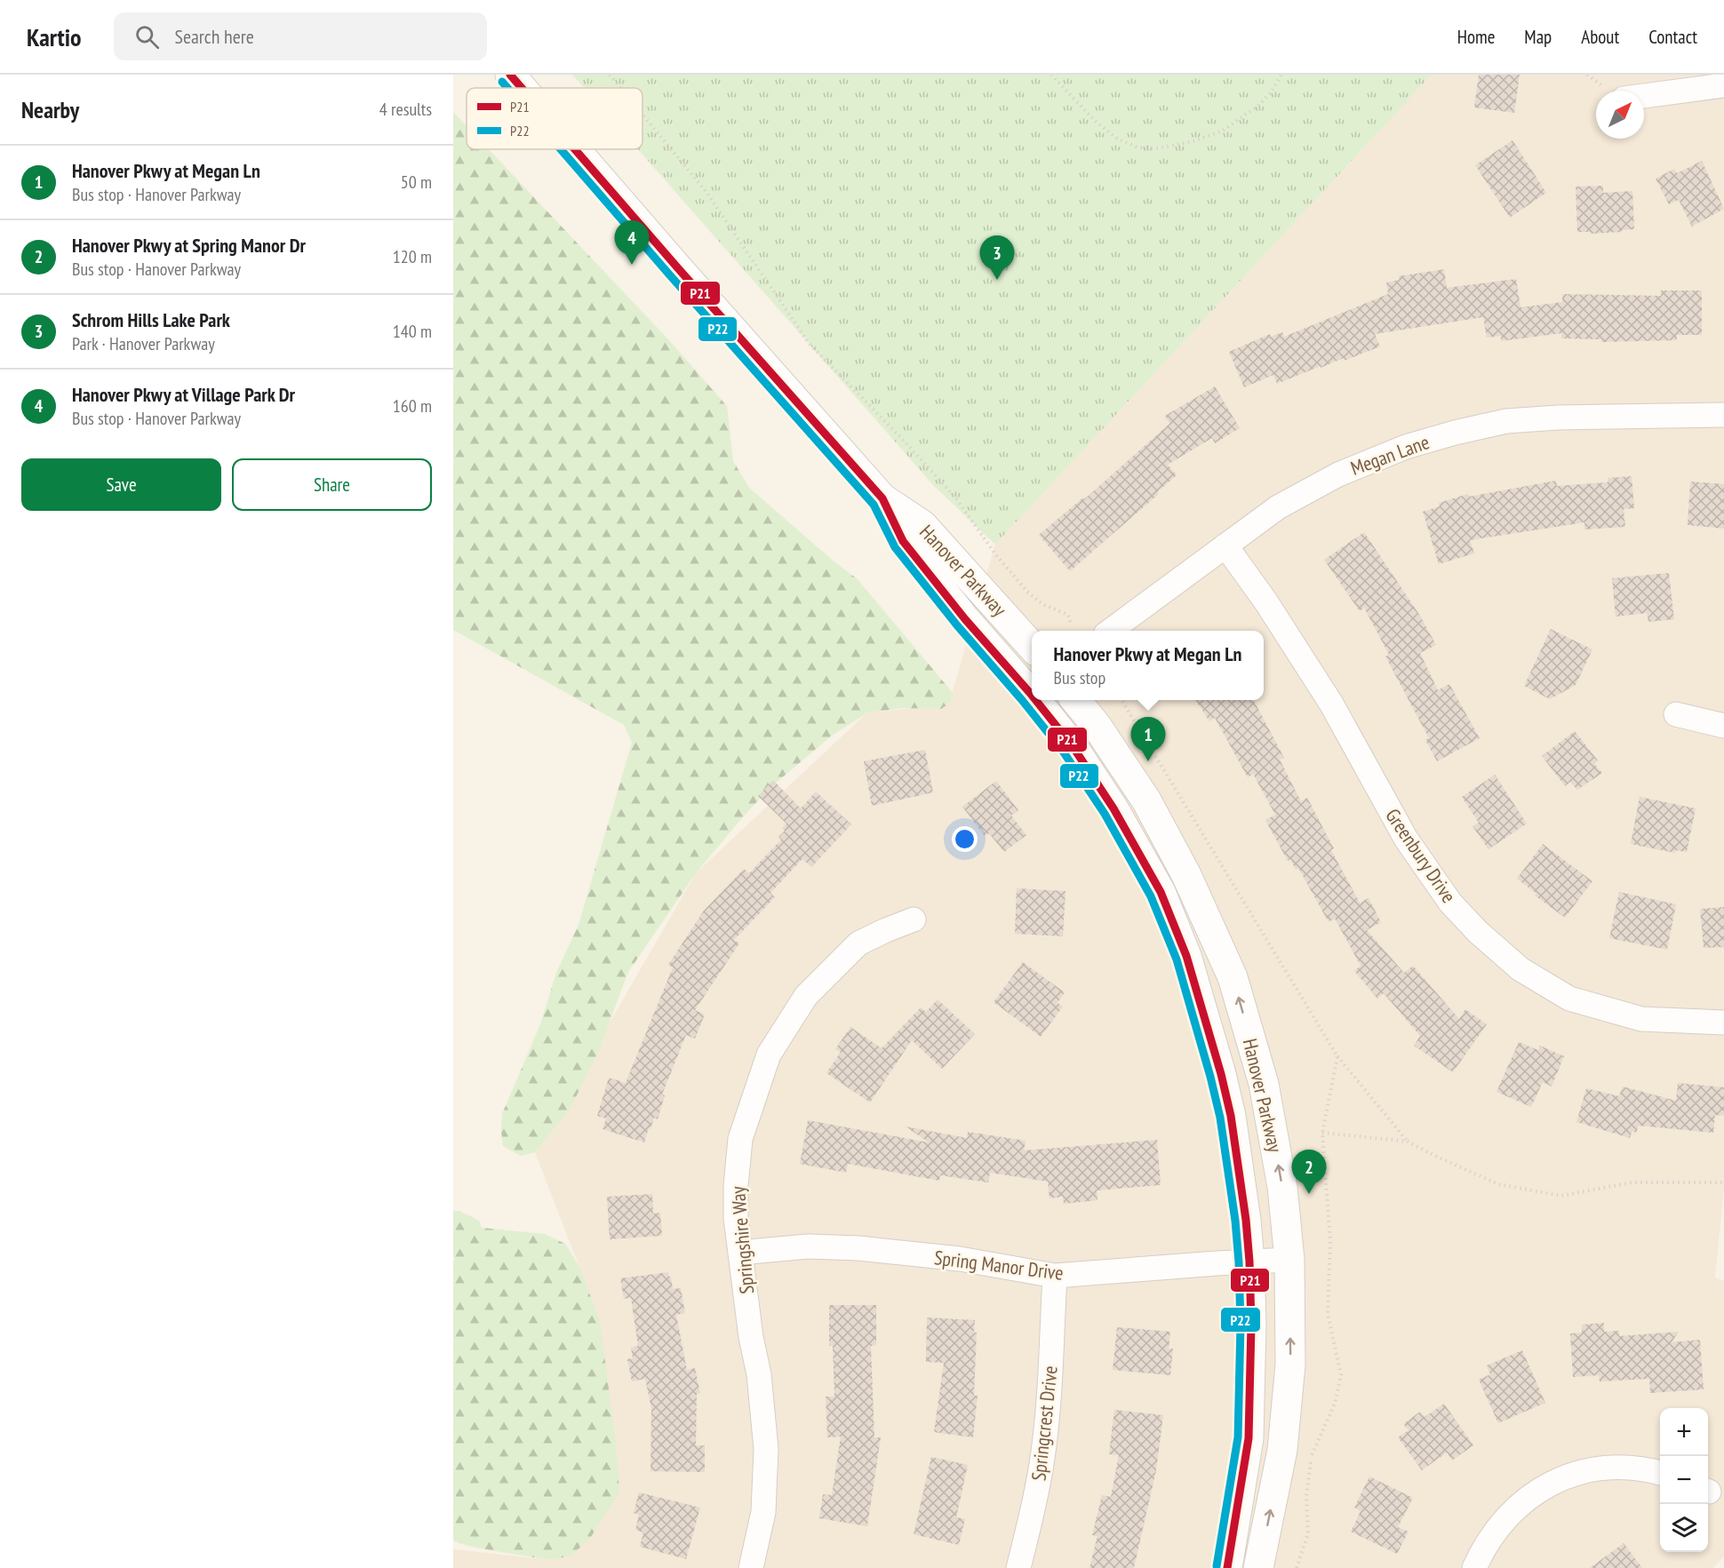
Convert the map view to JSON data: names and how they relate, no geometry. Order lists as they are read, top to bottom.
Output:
{
  "streets": {
    "street": [
      "Megan Lane",
      "Hanover Parkway",
      "Greenbury Drive",
      "Springshire Way",
      "Spring Manor Drive",
      "Springcrest Drive"
    ]
  },
  "crossings": [
    ["Megan Lane", "Greenbury Drive"],
    ["Hanover Parkway", "Spring Manor Drive"],
    ["Springshire Way", "Spring Manor Drive"],
    ["Spring Manor Drive", "Springcrest Drive"]
  ],
  "lines": ["transit line P21", "transit line P22"],
  "legend": ["P21", "P22"],
  "north": "top right",
  "page": {
    "header": "Kartio",
    "search": "Search here",
    "nav": [
      "Home",
      "Map",
      "About",
      "Contact"
    ],
    "heading": ["Nearby", "4 results"],
    "list": [
      {
        "mark": "1",
        "name": "Hanover Pkwy at Megan Ln",
        "note": "Bus stop · Hanover Parkway",
        "value": "50 m"
      },
      {
        "mark": "2",
        "name": "Hanover Pkwy at Spring Manor Dr",
        "note": "Bus stop · Hanover Parkway",
        "value": "120 m"
      },
      {
        "mark": "3",
        "name": "Schrom Hills Lake Park",
        "note": "Park · Hanover Parkway",
        "value": "140 m"
      },
      {
        "mark": "4",
        "name": "Hanover Pkwy at Village Park Dr",
        "note": "Bus stop · Hanover Parkway",
        "value": "160 m"
      }
    ],
    "pins": [
      "4",
      "3",
      "1",
      "2"
    ],
    "buttons": ["Save", "Share"],
    "popup": ["Hanover Pkwy at Megan Ln", "Bus stop"],
    "map_buttons": ["+", "−"]
  }
}
